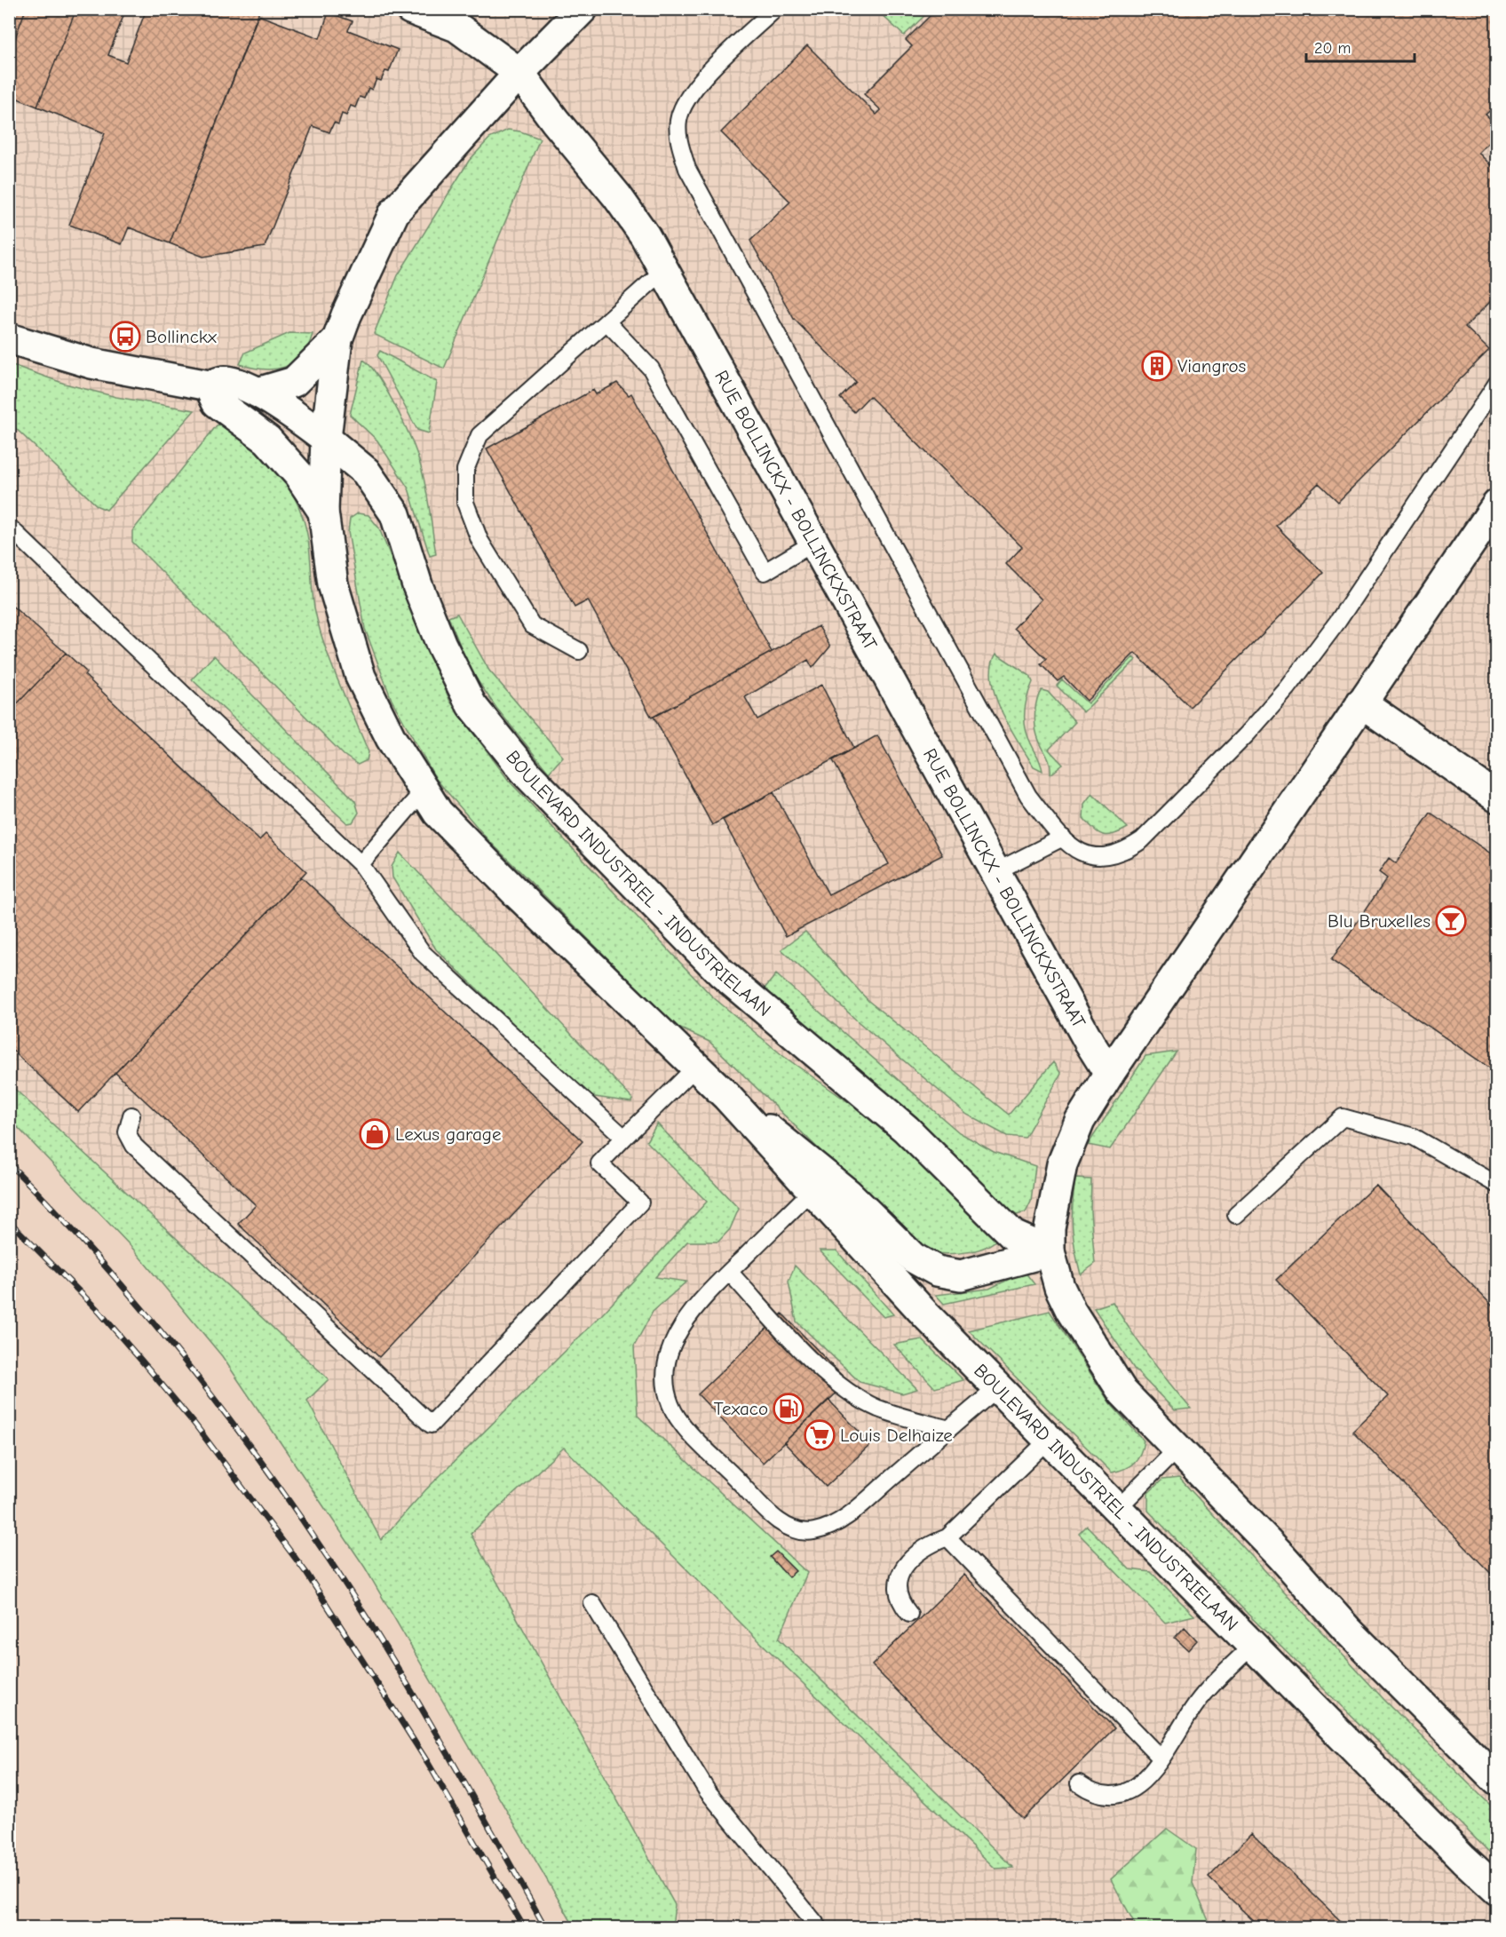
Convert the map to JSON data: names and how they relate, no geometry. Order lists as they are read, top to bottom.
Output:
{
  "streets": {
    "main road": ["RUE BOLLINCKX - BOLLINCKXSTRAAT", "BOULEVARD INDUSTRIEL - INDUSTRIELAAN"]
  },
  "places": {
    "bus stop": ["Bollinckx"],
    "building": ["Viangros"],
    "bar": ["Blu Bruxelles"],
    "shop": ["Lexus garage"],
    "fuel station": ["Texaco"],
    "supermarket": ["Louis Delhaize"]
  },
  "scale_bar": "20 m"
}
